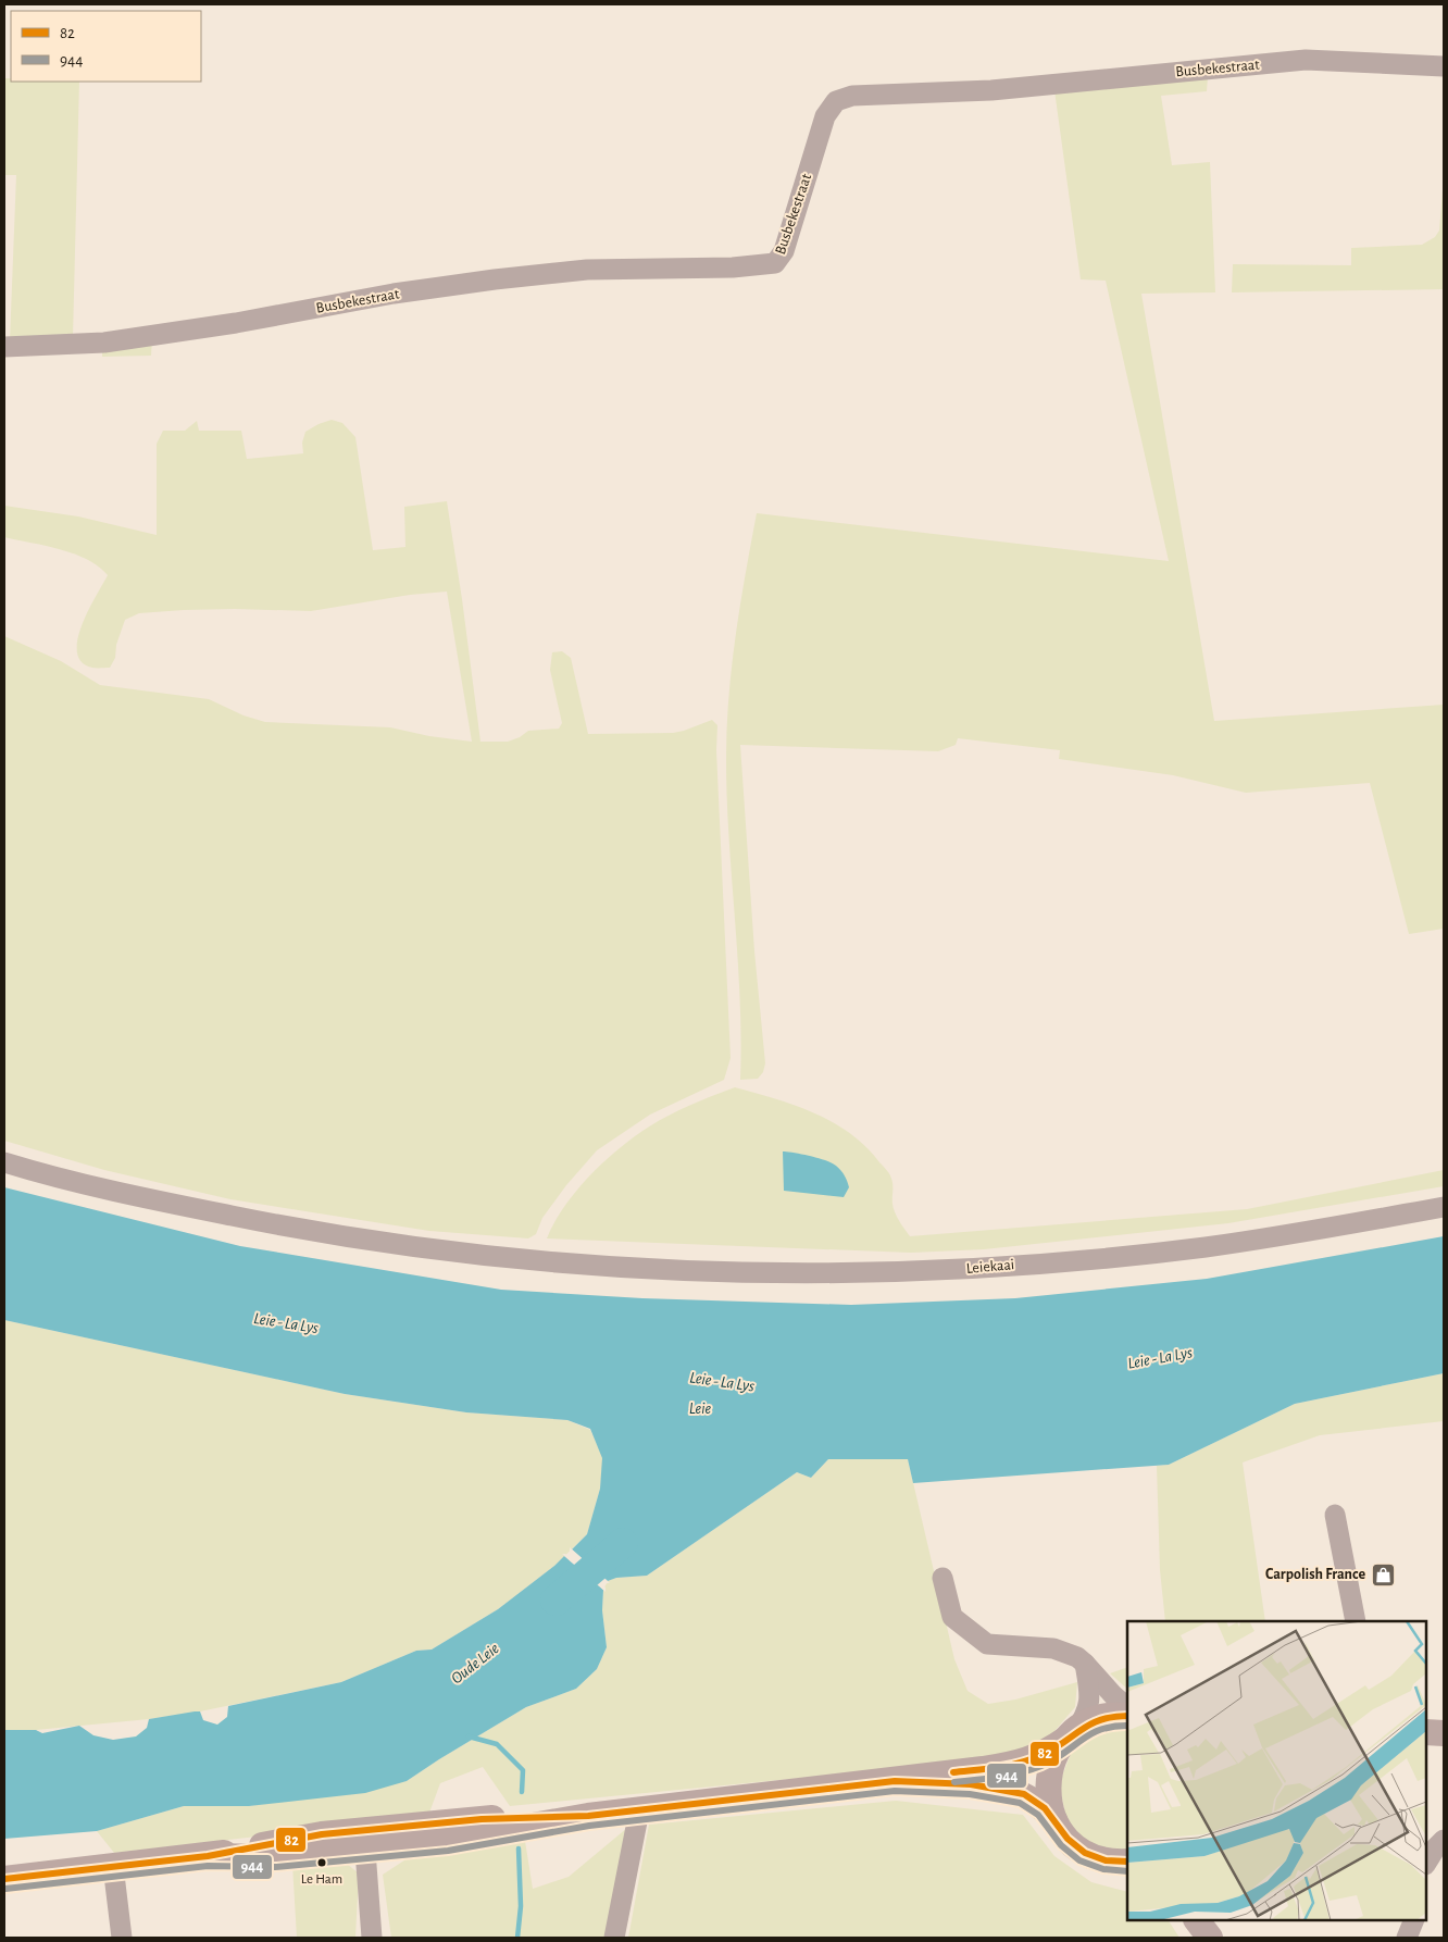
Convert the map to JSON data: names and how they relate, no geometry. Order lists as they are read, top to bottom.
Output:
{
  "streets": {
    "street": ["Busbekestraat", "Leiekaai"]
  },
  "water": ["Leie - La Lys", "Leie", "Oude Leie"],
  "places": {
    "shop": ["Carpolish France"],
    "other": ["Le Ham"]
  },
  "lines": ["transit line 82", "transit line 944"],
  "legend": ["82", "944"]
}
